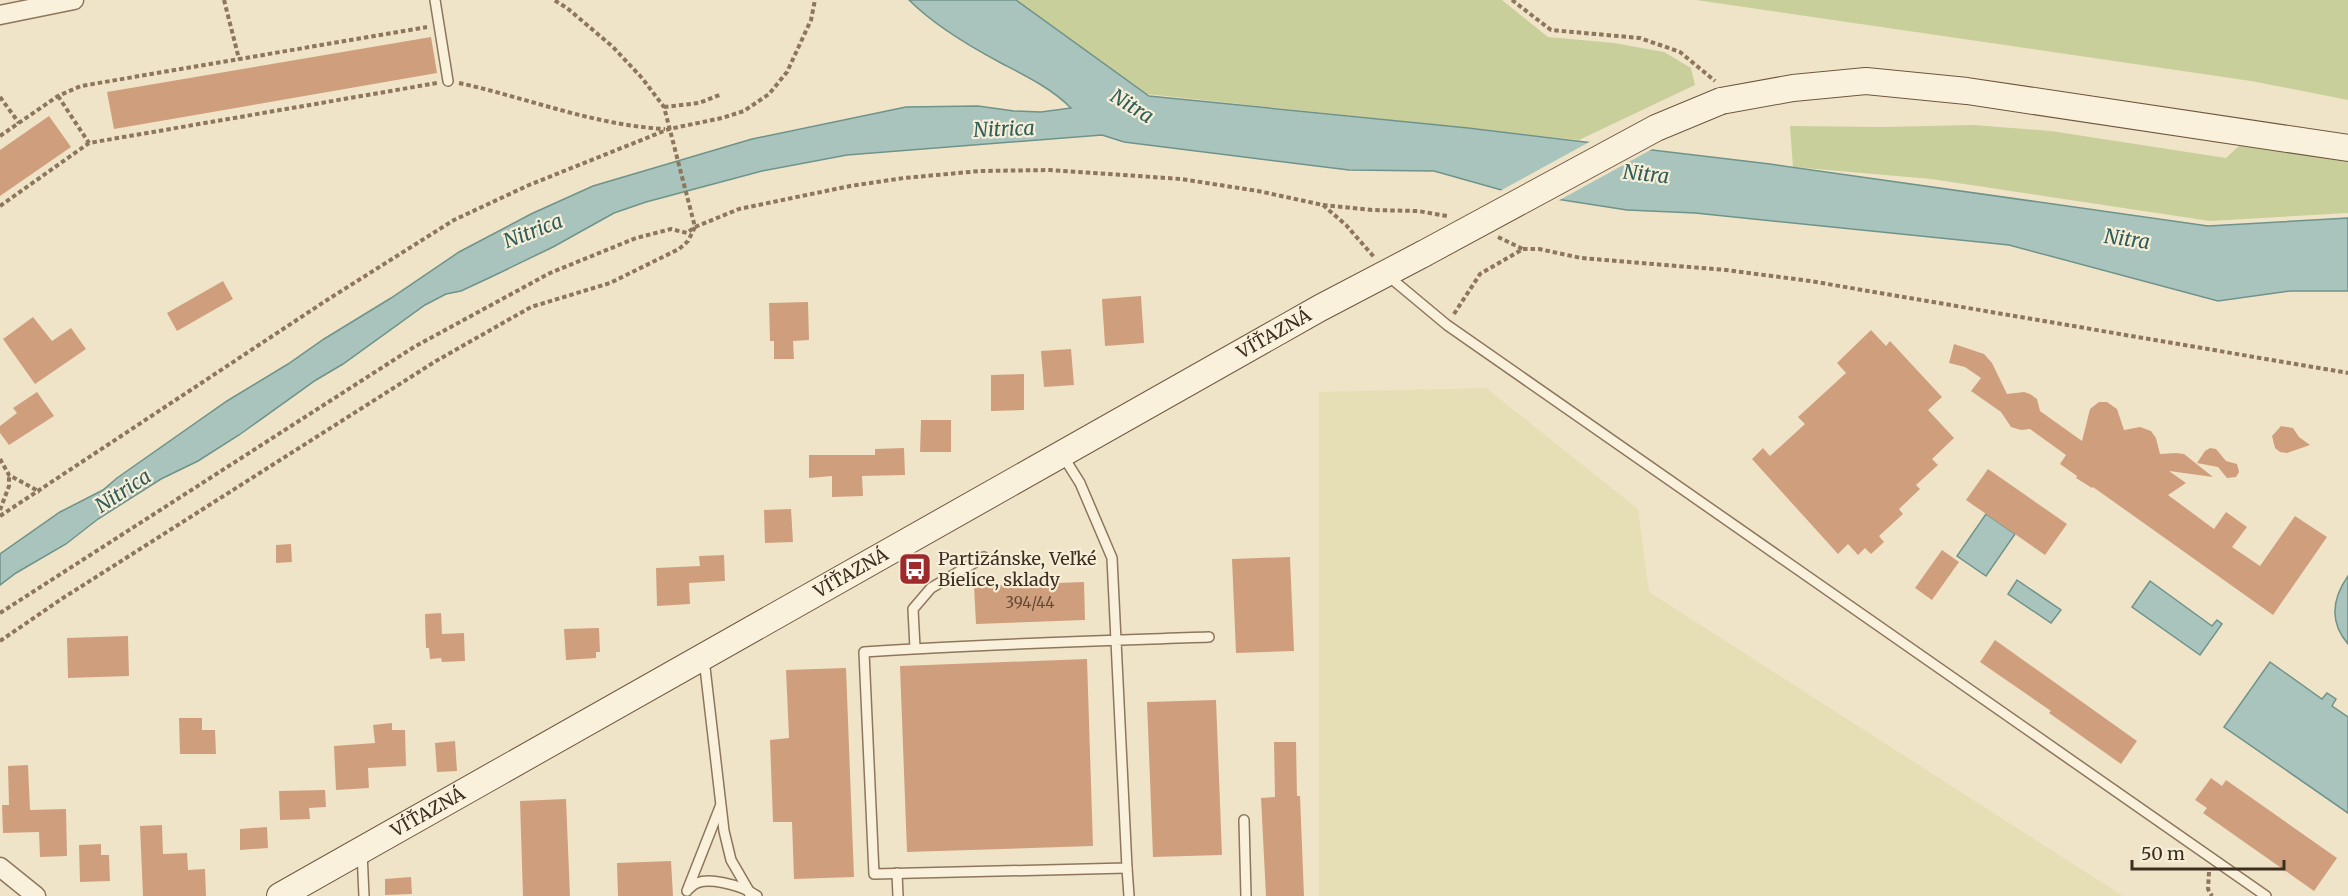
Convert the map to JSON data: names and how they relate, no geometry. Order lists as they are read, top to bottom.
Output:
{
  "streets": {
    "main road": ["VÍŤAZNÁ"]
  },
  "water": ["Nitra", "Nitrica"],
  "places": {
    "bus stop": ["Partizánske, Veľké Bielice, sklady"]
  },
  "house_numbers": ["394/44"],
  "scale_bar": "50 m"
}
